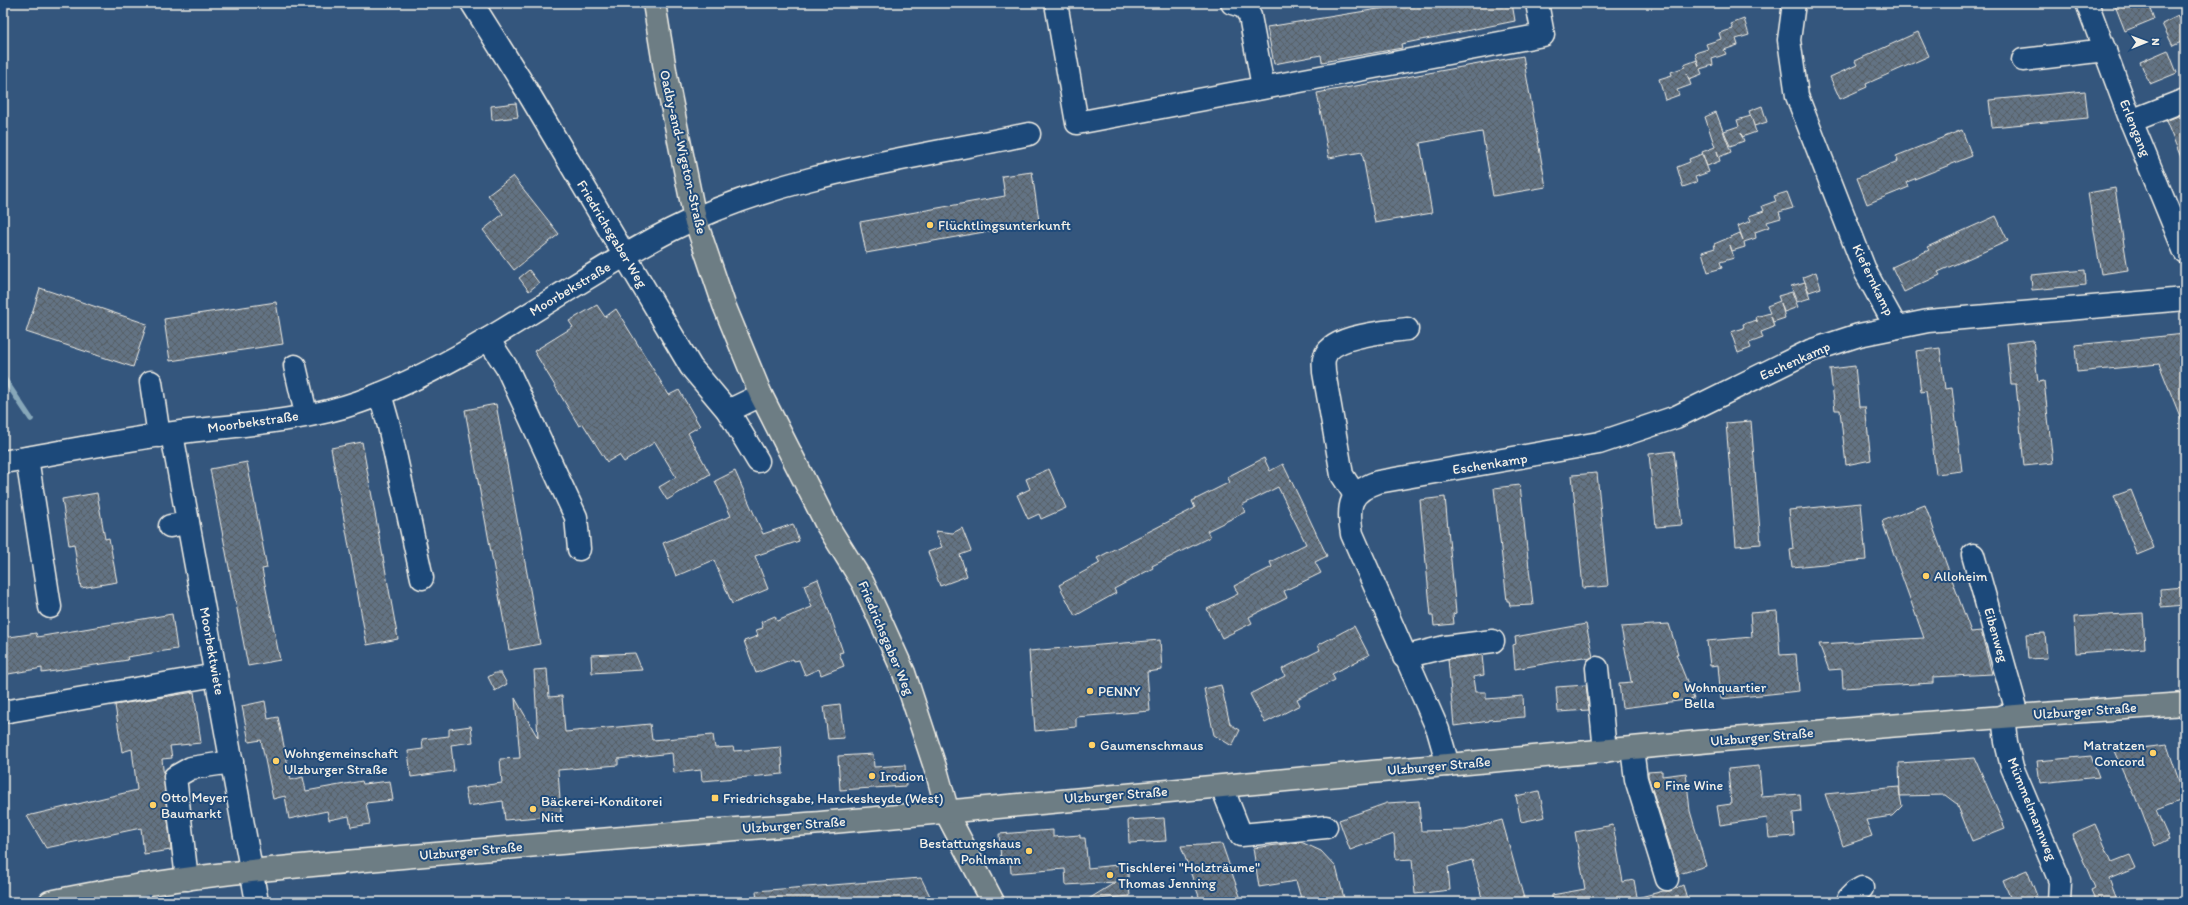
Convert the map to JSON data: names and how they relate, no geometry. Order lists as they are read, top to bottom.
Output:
{
  "streets": {
    "main road": ["Oadby-and-Wigston-Straße", "Friedrichsgaber Weg", "Ulzburger Straße"],
    "street": [
      "Erlengang",
      "Kiefernkamp",
      "Moorbekstraße",
      "Eschenkamp",
      "Eibenweg",
      "Moorbektwiete",
      "Mümmelmannweg"
    ]
  },
  "crossings": [
    ["Oadby-and-Wigston-Straße", "Friedrichsgaber Weg"],
    ["Oadby-and-Wigston-Straße", "Moorbekstraße"],
    ["Friedrichsgaber Weg", "Moorbekstraße"],
    ["Friedrichsgaber Weg", "Ulzburger Straße"],
    ["Kiefernkamp", "Eschenkamp"],
    ["Moorbekstraße", "Moorbektwiete"],
    ["Eibenweg", "Ulzburger Straße"],
    ["Eibenweg", "Mümmelmannweg"],
    ["Moorbektwiete", "Ulzburger Straße"],
    ["Ulzburger Straße", "Mümmelmannweg"]
  ],
  "places": {
    "other": [
      "Flüchtlingsunterkunft",
      "Alloheim",
      "PENNY",
      "Wohnquartier Bella",
      "Gaumenschmaus",
      "Matratzen Concord",
      "Wohngemeinschaft Ulzburger Straße",
      "Irodion",
      "Fine Wine",
      "Otto Meyer Baumarkt",
      "Bäckerei-Konditorei Nitt",
      "Bestattungshaus Pohlmann",
      "Tischlerei \"Holzträume\" Thomas Jenning"
    ],
    "transit": ["Friedrichsgabe, Harckesheyde (West)"]
  },
  "north": "right"
}
